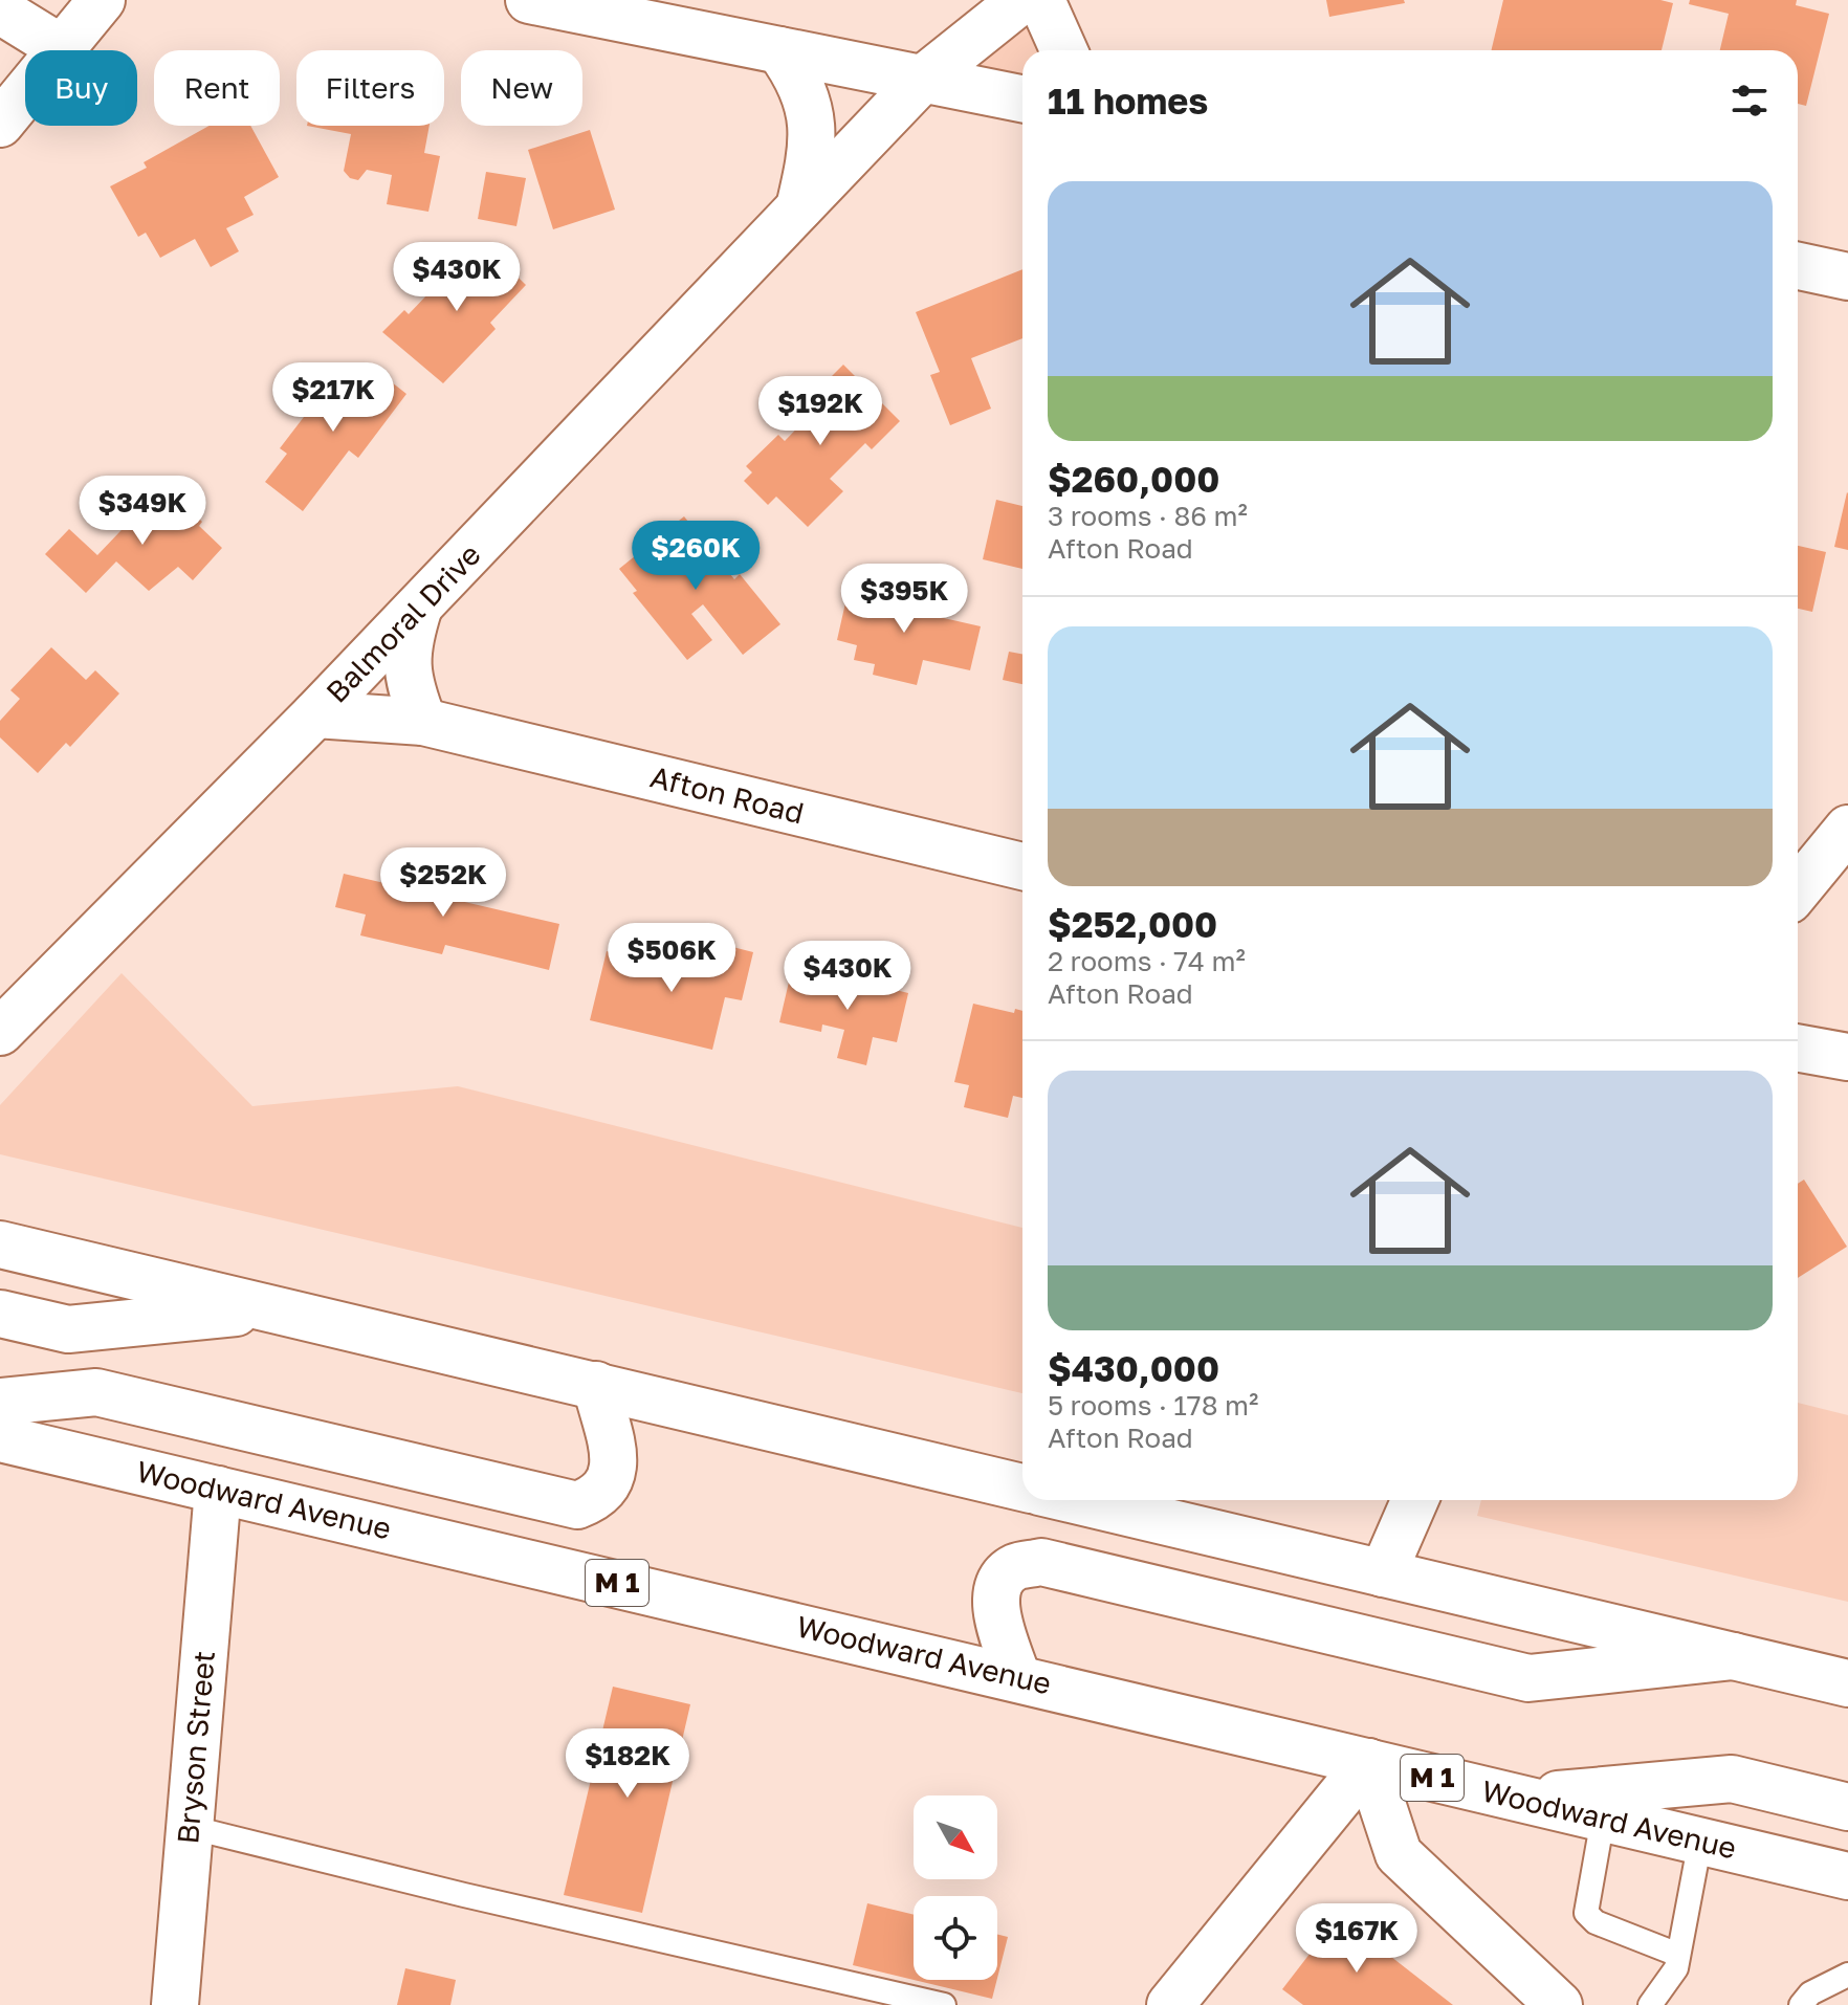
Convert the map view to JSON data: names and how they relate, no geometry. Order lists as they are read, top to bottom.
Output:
{
  "streets": {
    "main road": [
      "Balmoral Drive",
      "Afton Road",
      "Woodward Avenue",
      "M 1",
      "Bryson Street"
    ]
  },
  "crossings": [
    ["Balmoral Drive", "Afton Road"],
    ["Woodward Avenue", "Bryson Street"]
  ],
  "north": "bottom right",
  "page": {
    "chip": [
      "Buy",
      "Rent",
      "Filters",
      "New"
    ],
    "heading": "11 homes",
    "list": [
      {
        "name": "$260,000",
        "note": "3 rooms · 86 m² · Afton Road"
      },
      {
        "name": "$252,000",
        "note": "2 rooms · 74 m² · Afton Road"
      },
      {
        "name": "$430,000",
        "note": "5 rooms · 178 m² · Afton Road"
      }
    ],
    "price": [
      "$430K",
      "$217K",
      "$192K",
      "$349K",
      "$260K",
      "$395K",
      "$252K",
      "$506K",
      "$430K",
      "$182K",
      "$167K"
    ]
  }
}
